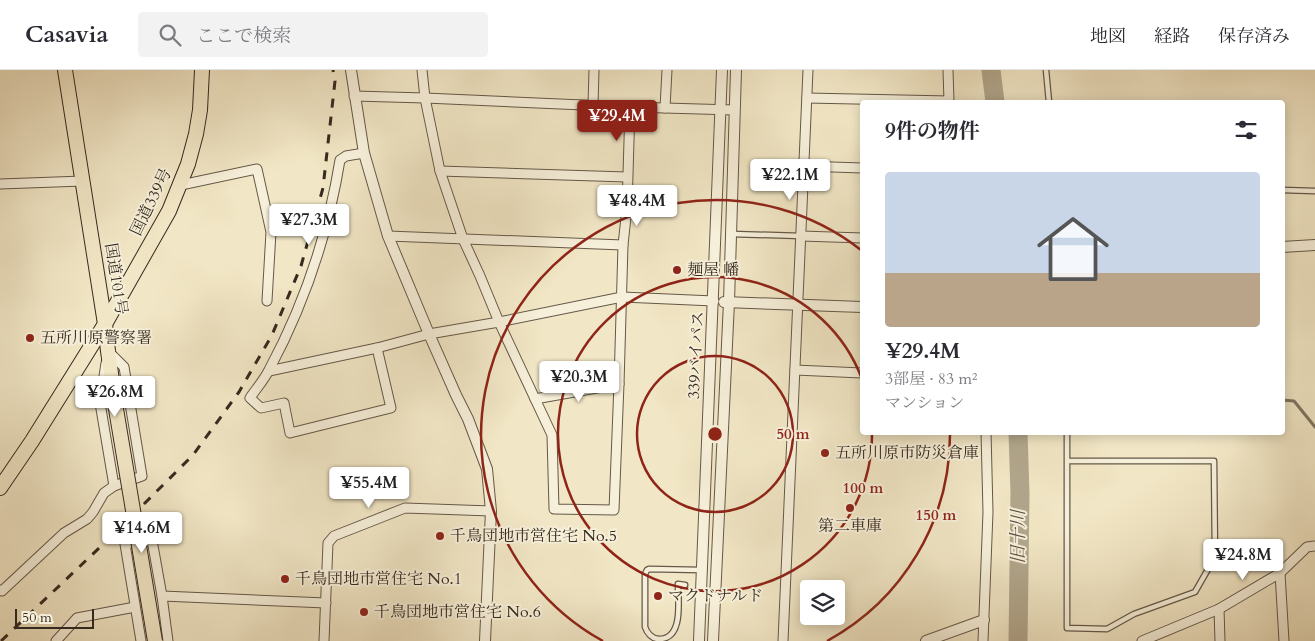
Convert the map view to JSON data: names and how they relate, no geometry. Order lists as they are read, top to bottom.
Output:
{
  "streets": {
    "highway": ["国道339号", "国道101号"],
    "street": ["339バイパス"]
  },
  "crossings": [
    ["国道339号", "国道101号"]
  ],
  "water": ["旧十川"],
  "places": [
    "麺屋 幡",
    "五所川原警察署",
    "五所川原市防災倉庫",
    "第二車庫",
    "千鳥団地市営住宅 No.5",
    "千鳥団地市営住宅 No.1",
    "マクドナルド",
    "千鳥団地市営住宅 No.6"
  ],
  "scale_bar": "50 m",
  "page": {
    "header": "Casavia",
    "search": "ここで検索",
    "nav": ["地図", "経路", "保存済み"],
    "price": [
      "¥29.4M",
      "¥22.1M",
      "¥48.4M",
      "¥27.3M",
      "¥20.3M",
      "¥26.8M",
      "¥55.4M",
      "¥14.6M",
      "¥24.8M"
    ],
    "heading": "9件の物件",
    "list": [
      {
        "name": "¥29.4M",
        "note": "3部屋 · 83 m² · マンション"
      }
    ],
    "scale": "50 m"
  },
  "rings": ["50 m", "100 m", "150 m"]
}
